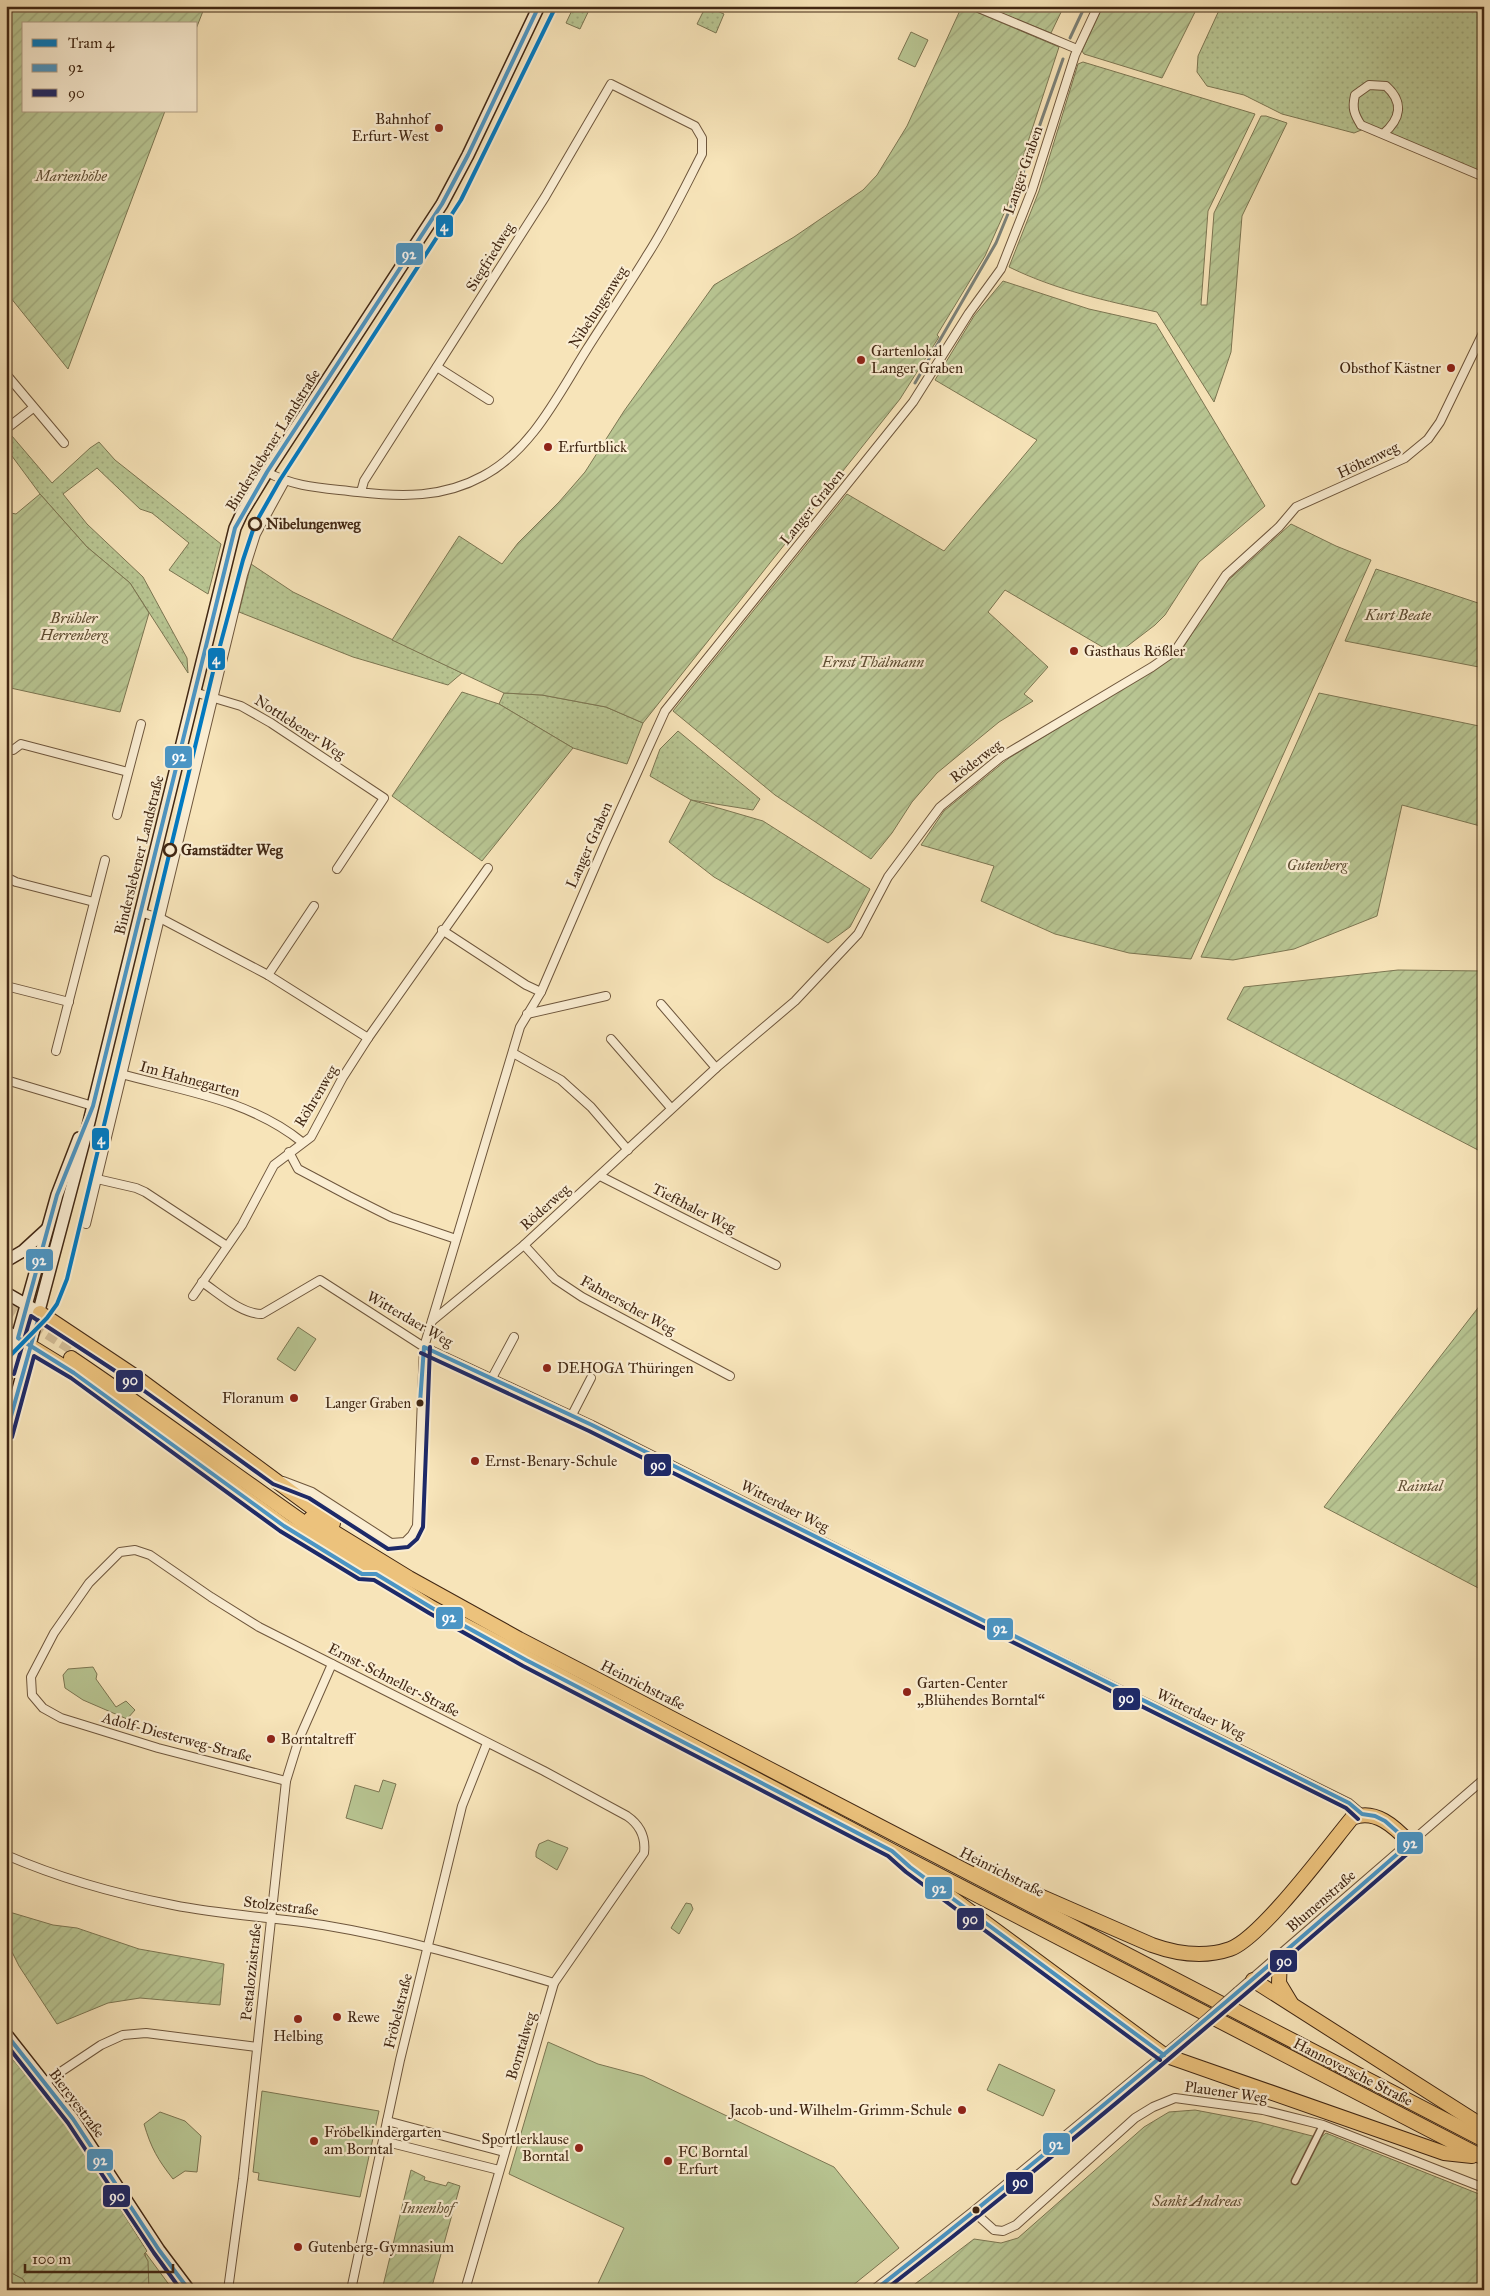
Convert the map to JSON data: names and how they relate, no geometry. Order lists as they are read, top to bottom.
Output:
{
  "streets": {
    "highway": ["Heinrichstraße", "Hannoversche Straße"],
    "main road": ["Binderslebener Landstraße", "Biereyestraße"],
    "street": [
      "Langer Graben",
      "Siegfriedweg",
      "Nibelungenweg",
      "Höhenweg",
      "Nottlebener Weg",
      "Röderweg",
      "Im Hahnegarten",
      "Röhrenweg",
      "Tiefthaler Weg",
      "Fahnerscher Weg",
      "Witterdaer Weg",
      "Ernst-Schneller-Straße",
      "Adolf-Diesterweg-Straße",
      "Blumenstraße",
      "Stolzestraße",
      "Pestalozzistraße",
      "Fröbelstraße",
      "Borntalweg",
      "Plauener Weg"
    ]
  },
  "crossings": [
    ["Langer Graben", "Röderweg"],
    ["Langer Graben", "Witterdaer Weg"],
    ["Siegfriedweg", "Nibelungenweg"],
    ["Nibelungenweg", "Binderslebener Landstraße"],
    ["Binderslebener Landstraße", "Nottlebener Weg"],
    ["Höhenweg", "Röderweg"],
    ["Röderweg", "Tiefthaler Weg"],
    ["Röderweg", "Fahnerscher Weg"],
    ["Im Hahnegarten", "Röhrenweg"],
    ["Röhrenweg", "Witterdaer Weg"],
    ["Ernst-Schneller-Straße", "Adolf-Diesterweg-Straße"],
    ["Ernst-Schneller-Straße", "Pestalozzistraße"],
    ["Ernst-Schneller-Straße", "Fröbelstraße"],
    ["Ernst-Schneller-Straße", "Borntalweg"],
    ["Heinrichstraße", "Hannoversche Straße"],
    ["Adolf-Diesterweg-Straße", "Pestalozzistraße"],
    ["Blumenstraße", "Plauener Weg"],
    ["Stolzestraße", "Pestalozzistraße"],
    ["Stolzestraße", "Fröbelstraße"],
    ["Stolzestraße", "Borntalweg"]
  ],
  "parks": [
    "Marienhöhe",
    "Kurt Beate",
    "Brühler Herrenberg",
    "Ernst Thälmann",
    "Gutenberg",
    "Raintal",
    "Sankt Andreas",
    "Innenhof"
  ],
  "places": [
    "Bahnhof Erfurt-West",
    "Gartenlokal Langer Graben",
    "Obsthof Kästner",
    "Erfurtblick",
    "Nibelungenweg",
    "Gasthaus Rößler",
    "Gamstädter Weg",
    "DEHOGA Thüringen",
    "Floranum",
    "Langer Graben",
    "Ernst-Benary-Schule",
    "Garten-Center „Blühendes Borntal“",
    "Borntaltreff",
    "Rewe",
    "Helbing",
    "Jacob-und-Wilhelm-Grimm-Schule",
    "Fröbelkindergarten am Borntal",
    "Sportlerklause Borntal",
    "FC Borntal Erfurt",
    "Gutenberg-Gymnasium"
  ],
  "lines": ["tram line 4", "transit line 92", "transit line 90"],
  "legend": ["Tram 4", "92", "90"],
  "scale_bar": "100 m"
}
